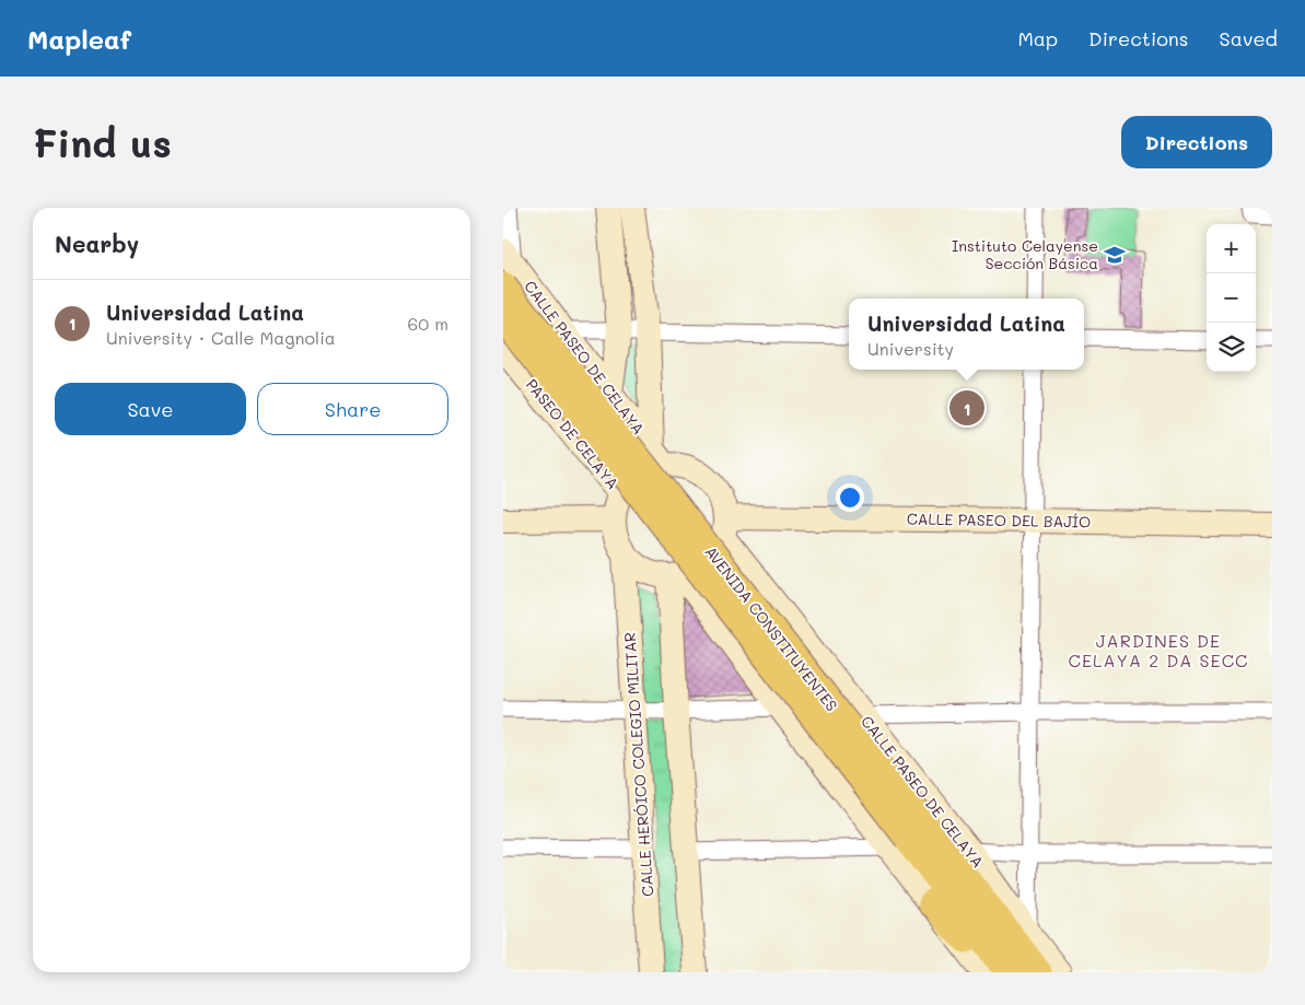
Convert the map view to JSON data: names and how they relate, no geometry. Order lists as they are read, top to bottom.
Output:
{
  "streets": {
    "main road": [
      "CALLE PASEO DE CELAYA",
      "PASEO DE CELAYA",
      "CALLE PASEO DEL BAJÍO",
      "AVENIDA CONSTITUYENTES",
      "CALLE HERÓICO COLEGIO MILITAR"
    ]
  },
  "crossings": [
    ["CALLE PASEO DE CELAYA", "PASEO DE CELAYA"],
    ["CALLE PASEO DE CELAYA", "CALLE PASEO DEL BAJÍO"],
    ["CALLE PASEO DE CELAYA", "AVENIDA CONSTITUYENTES"],
    ["CALLE PASEO DE CELAYA", "CALLE HERÓICO COLEGIO MILITAR"],
    ["PASEO DE CELAYA", "CALLE PASEO DEL BAJÍO"],
    ["PASEO DE CELAYA", "CALLE HERÓICO COLEGIO MILITAR"],
    ["CALLE PASEO DEL BAJÍO", "CALLE HERÓICO COLEGIO MILITAR"]
  ],
  "districts": ["JARDINES DE CELAYA 2 DA SECC"],
  "places": {
    "school or university": ["Instituto Celayense Sección Básica"]
  },
  "page": {
    "header": "Mapleaf",
    "nav": ["Map", "Directions", "Saved"],
    "buttons": [
      "Directions",
      ["Save", "Share"]
    ],
    "title": "Find us",
    "heading": "Nearby",
    "map_buttons": ["+", "−"],
    "list": [
      {
        "mark": "1",
        "name": "Universidad Latina",
        "note": "University · Calle Magnolia",
        "value": "60 m"
      }
    ],
    "popup": ["Universidad Latina", "University"],
    "pins": "1"
  }
}
